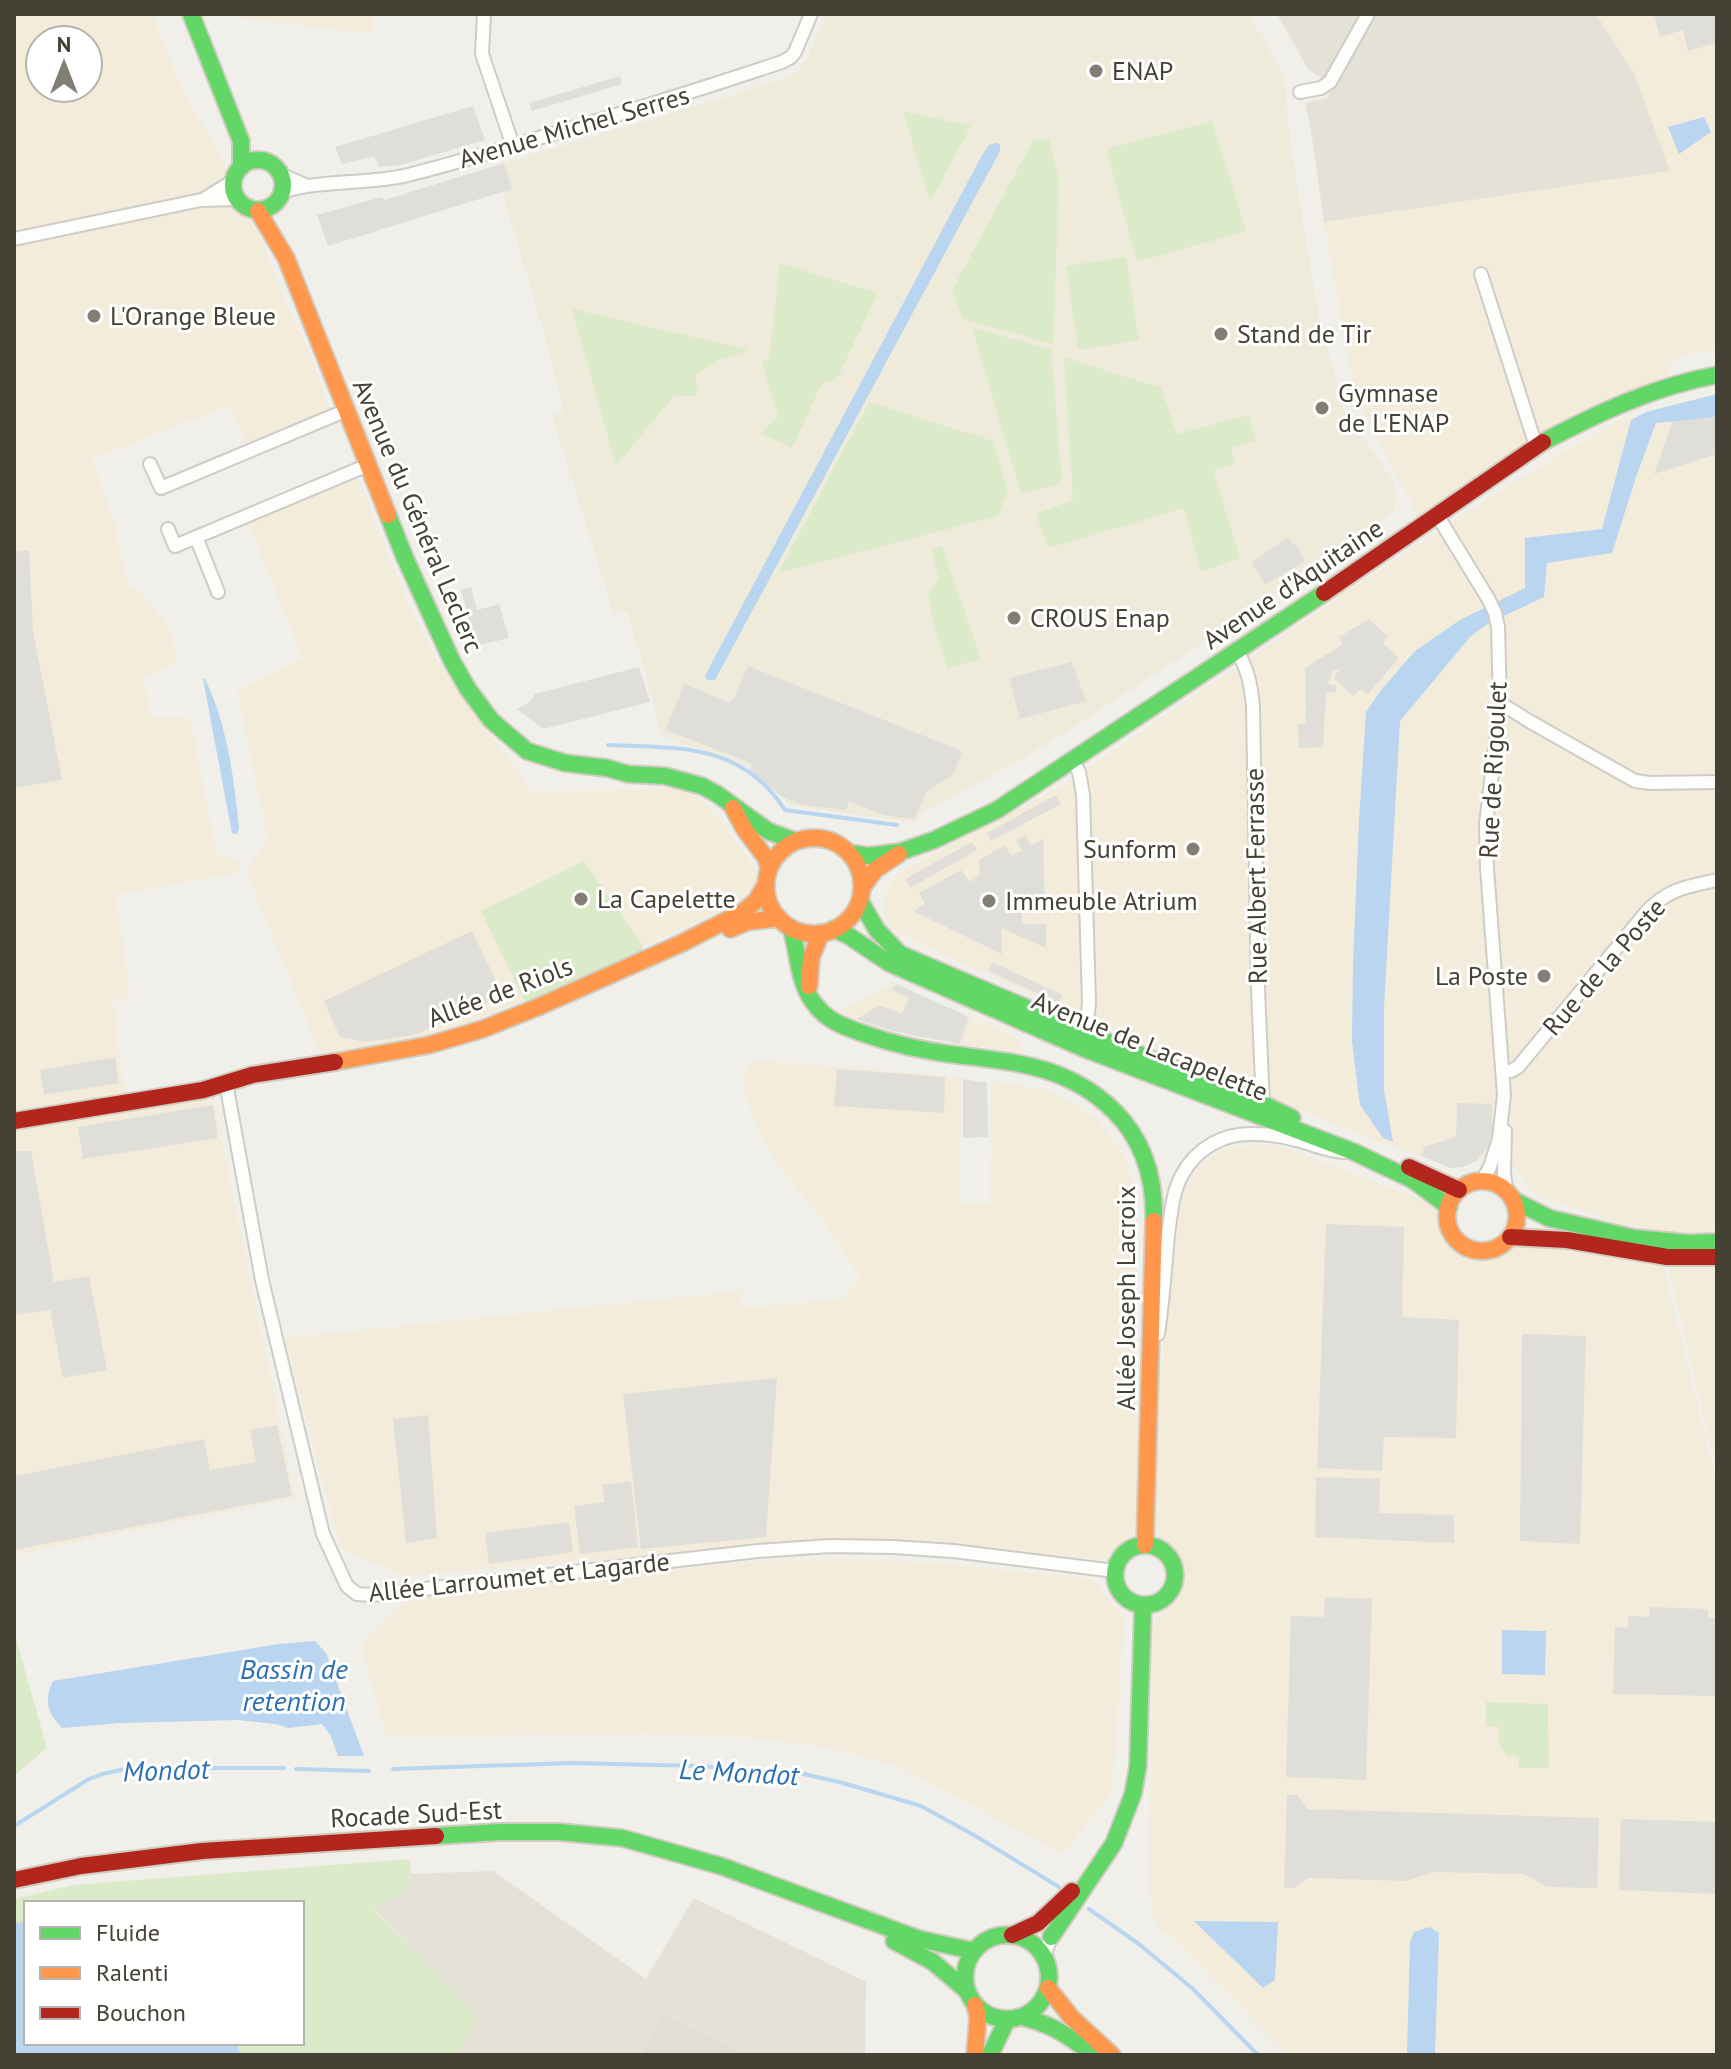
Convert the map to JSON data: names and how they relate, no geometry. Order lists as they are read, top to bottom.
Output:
{
  "streets": {
    "street": [
      "Avenue Michel Serres",
      "Avenue du Général Leclerc",
      "Avenue d'Aquitaine",
      "Rue de Rigoulet",
      "Rue Albert Ferrasse",
      "Rue de la Poste",
      "Allée de Riols",
      "Avenue de Lacapelette",
      "Allée Joseph Lacroix",
      "Allée Larroumet et Lagarde",
      "Rocade Sud-Est"
    ]
  },
  "crossings": [
    ["Avenue Michel Serres", "Avenue du Général Leclerc"],
    ["Avenue du Général Leclerc", "Avenue d'Aquitaine"],
    ["Avenue du Général Leclerc", "Allée de Riols"],
    ["Avenue du Général Leclerc", "Avenue de Lacapelette"],
    ["Avenue d'Aquitaine", "Rue de Rigoulet"],
    ["Avenue d'Aquitaine", "Rue Albert Ferrasse"],
    ["Avenue d'Aquitaine", "Allée de Riols"],
    ["Avenue d'Aquitaine", "Avenue de Lacapelette"],
    ["Rue de Rigoulet", "Rue de la Poste"],
    ["Rue de Rigoulet", "Avenue de Lacapelette"],
    ["Rue Albert Ferrasse", "Avenue de Lacapelette"],
    ["Allée de Riols", "Avenue de Lacapelette"],
    ["Allée de Riols", "Allée Larroumet et Lagarde"],
    ["Allée Joseph Lacroix", "Allée Larroumet et Lagarde"]
  ],
  "water": ["Bassin de retention", "Mondot", "Le Mondot"],
  "places": [
    "ENAP",
    "L'Orange Bleue",
    "Stand de Tir",
    "Gymnase de L'ENAP",
    "CROUS Enap",
    "Sunform",
    "La Capelette",
    "Immeuble Atrium",
    "La Poste"
  ],
  "legend": ["Fluide", "Ralenti", "Bouchon"],
  "north": "top"
}
